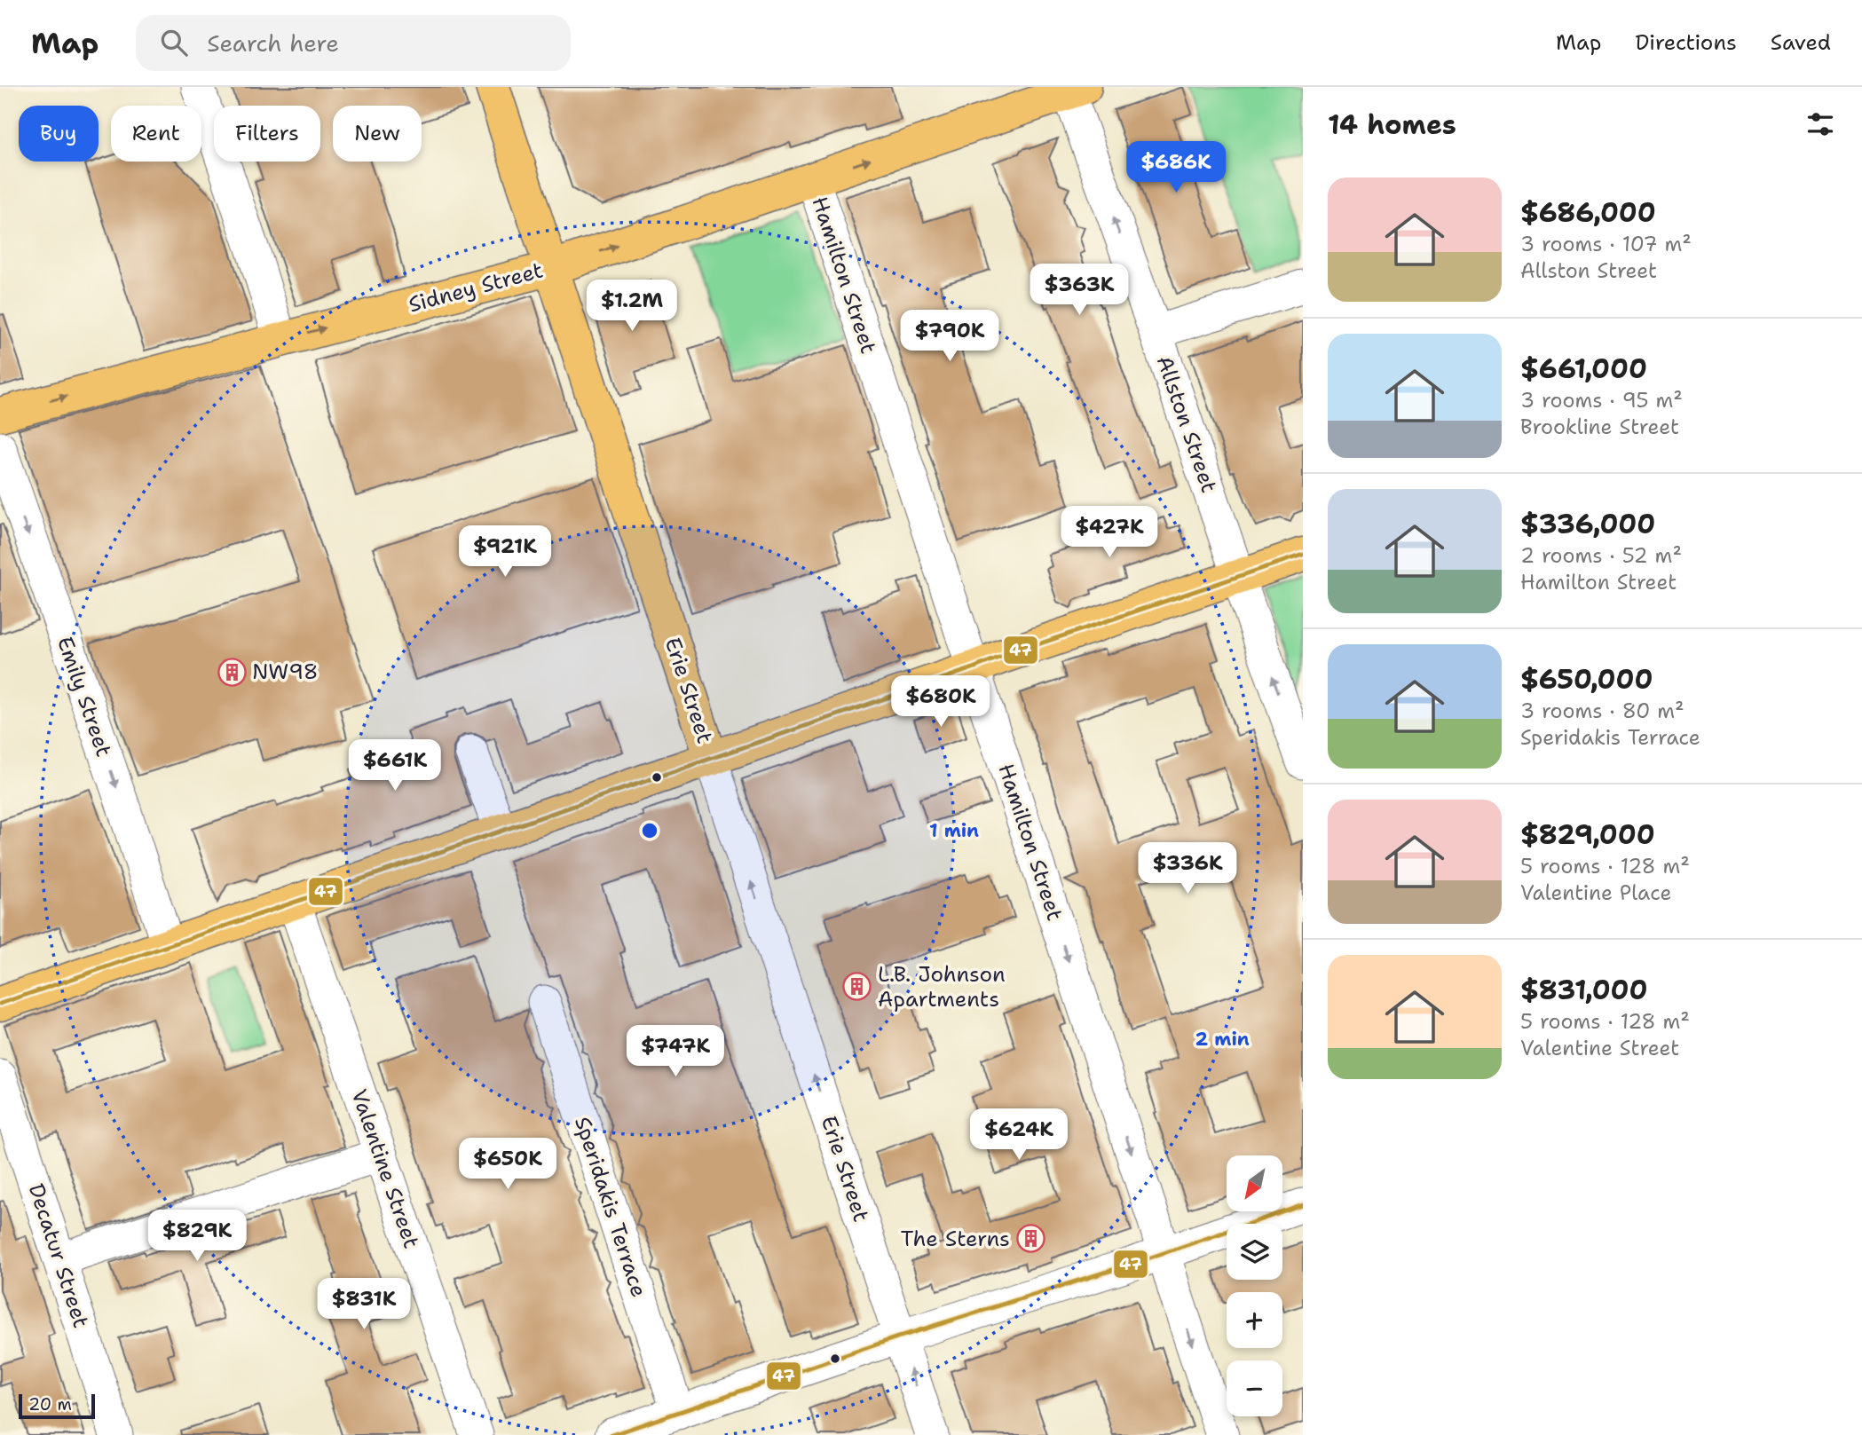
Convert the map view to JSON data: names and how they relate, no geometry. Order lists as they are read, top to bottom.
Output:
{
  "streets": {
    "main road": ["Sidney Street", "Erie Street"],
    "street": [
      "Hamilton Street",
      "Allston Street",
      "Emily Street",
      "Valentine Street",
      "Speridakis Terrace",
      "Decatur Street"
    ]
  },
  "crossings": [
    ["Hamilton Street", "Sidney Street"],
    ["Sidney Street", "Allston Street"],
    ["Sidney Street", "Erie Street"]
  ],
  "one_way": [
    "Hamilton Street",
    "Sidney Street",
    "Allston Street",
    "Erie Street",
    "Emily Street"
  ],
  "places": {
    "building": ["NW98", "L.B. Johnson Apartments", "The Sterns"]
  },
  "lines": ["transit line 47"],
  "scale_bar": "20 m",
  "north": "bottom left",
  "page": {
    "header": "Map",
    "search": "Search here",
    "nav": ["Map", "Directions", "Saved"],
    "heading": "14 homes",
    "chip": [
      "Buy",
      "Rent",
      "Filters",
      "New"
    ],
    "price": [
      "$686K",
      "$363K",
      "$1.2M",
      "$790K",
      "$427K",
      "$921K",
      "$680K",
      "$661K",
      "$336K",
      "$747K",
      "$624K",
      "$650K",
      "$829K",
      "$831K"
    ],
    "list": [
      {
        "name": "$686,000",
        "note": "3 rooms · 107 m² · Allston Street"
      },
      {
        "name": "$661,000",
        "note": "3 rooms · 95 m² · Brookline Street"
      },
      {
        "name": "$336,000",
        "note": "2 rooms · 52 m² · Hamilton Street"
      },
      {
        "name": "$650,000",
        "note": "3 rooms · 80 m² · Speridakis Terrace"
      },
      {
        "name": "$829,000",
        "note": "5 rooms · 128 m² · Valentine Place"
      },
      {
        "name": "$831,000",
        "note": "5 rooms · 128 m² · Valentine Street"
      }
    ],
    "map_buttons": ["+", "−"],
    "scale": "20 m"
  },
  "rings": ["1 min", "2 min"]
}
